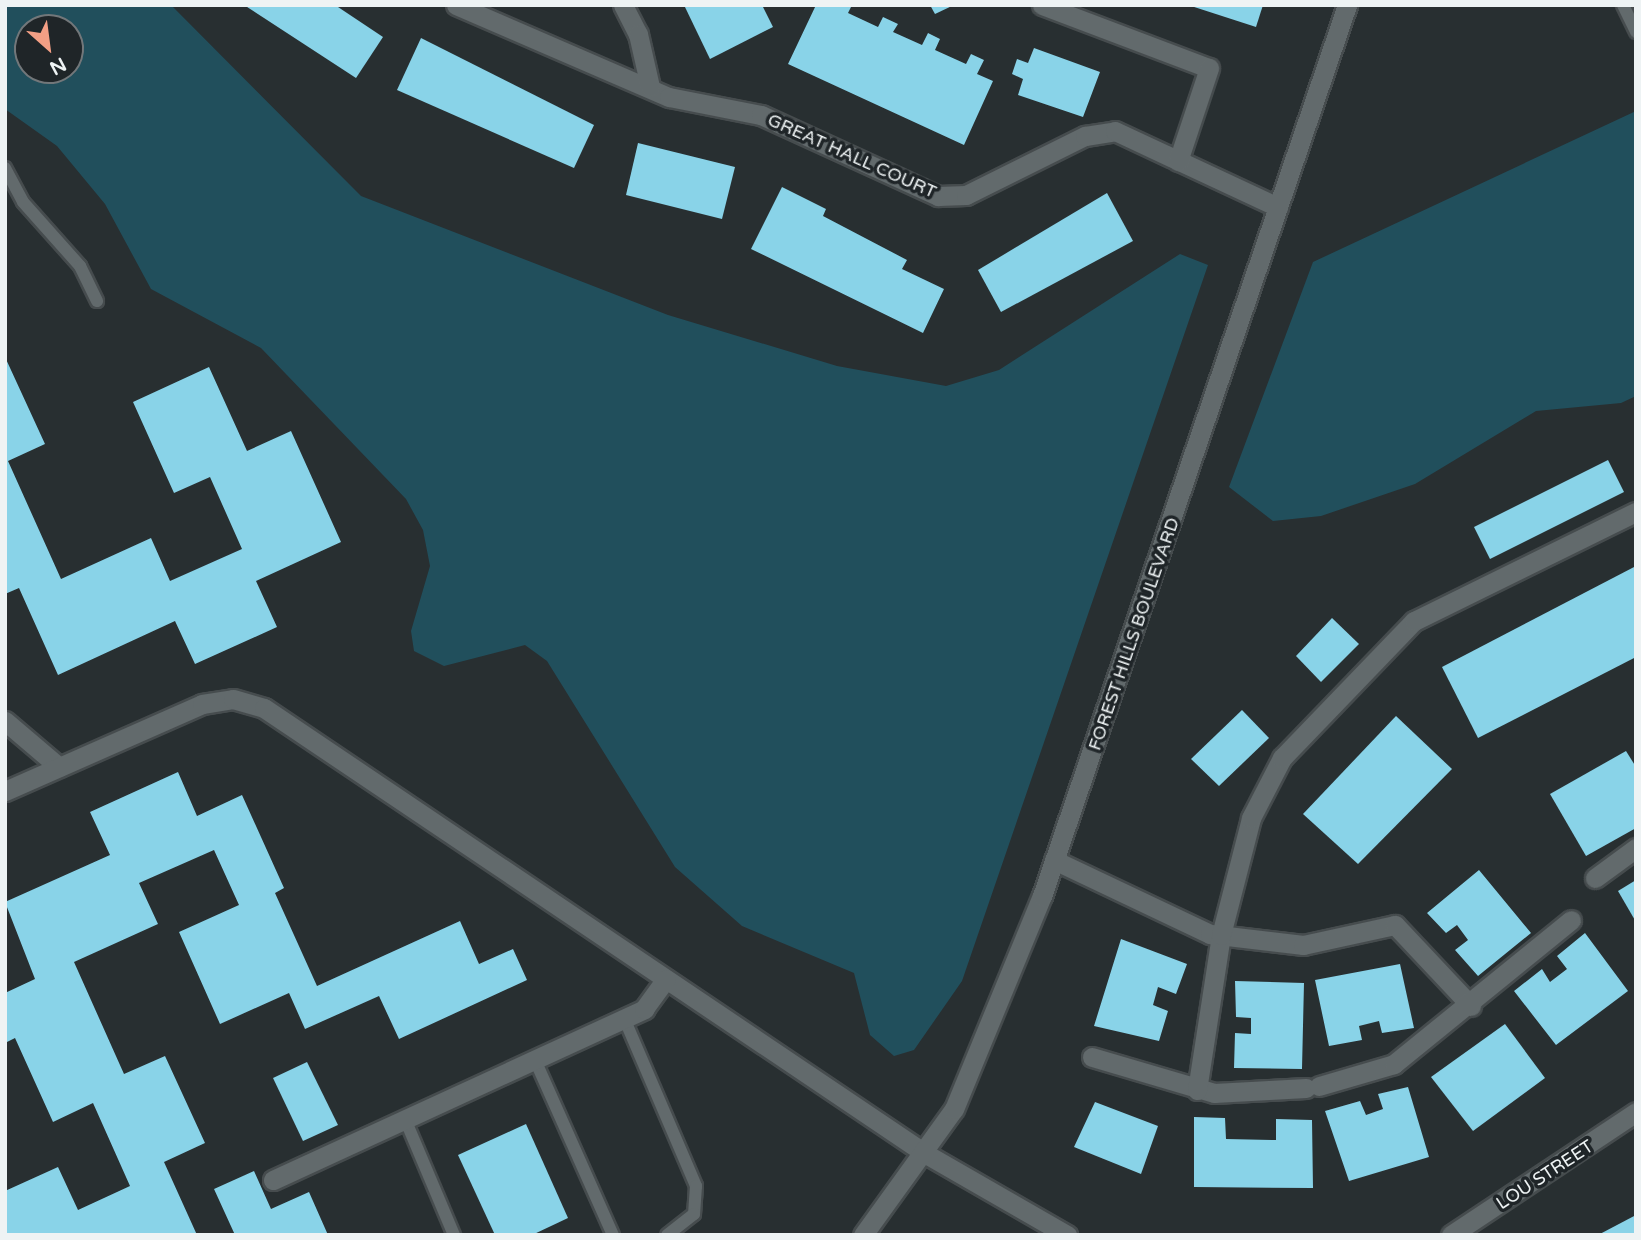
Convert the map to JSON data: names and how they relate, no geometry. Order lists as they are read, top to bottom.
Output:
{
  "streets": {
    "street": ["GREAT HALL COURT", "FOREST HILLS BOULEVARD", "LOU STREET"]
  },
  "crossings": [
    ["GREAT HALL COURT", "FOREST HILLS BOULEVARD"]
  ],
  "north": "bottom right"
}
